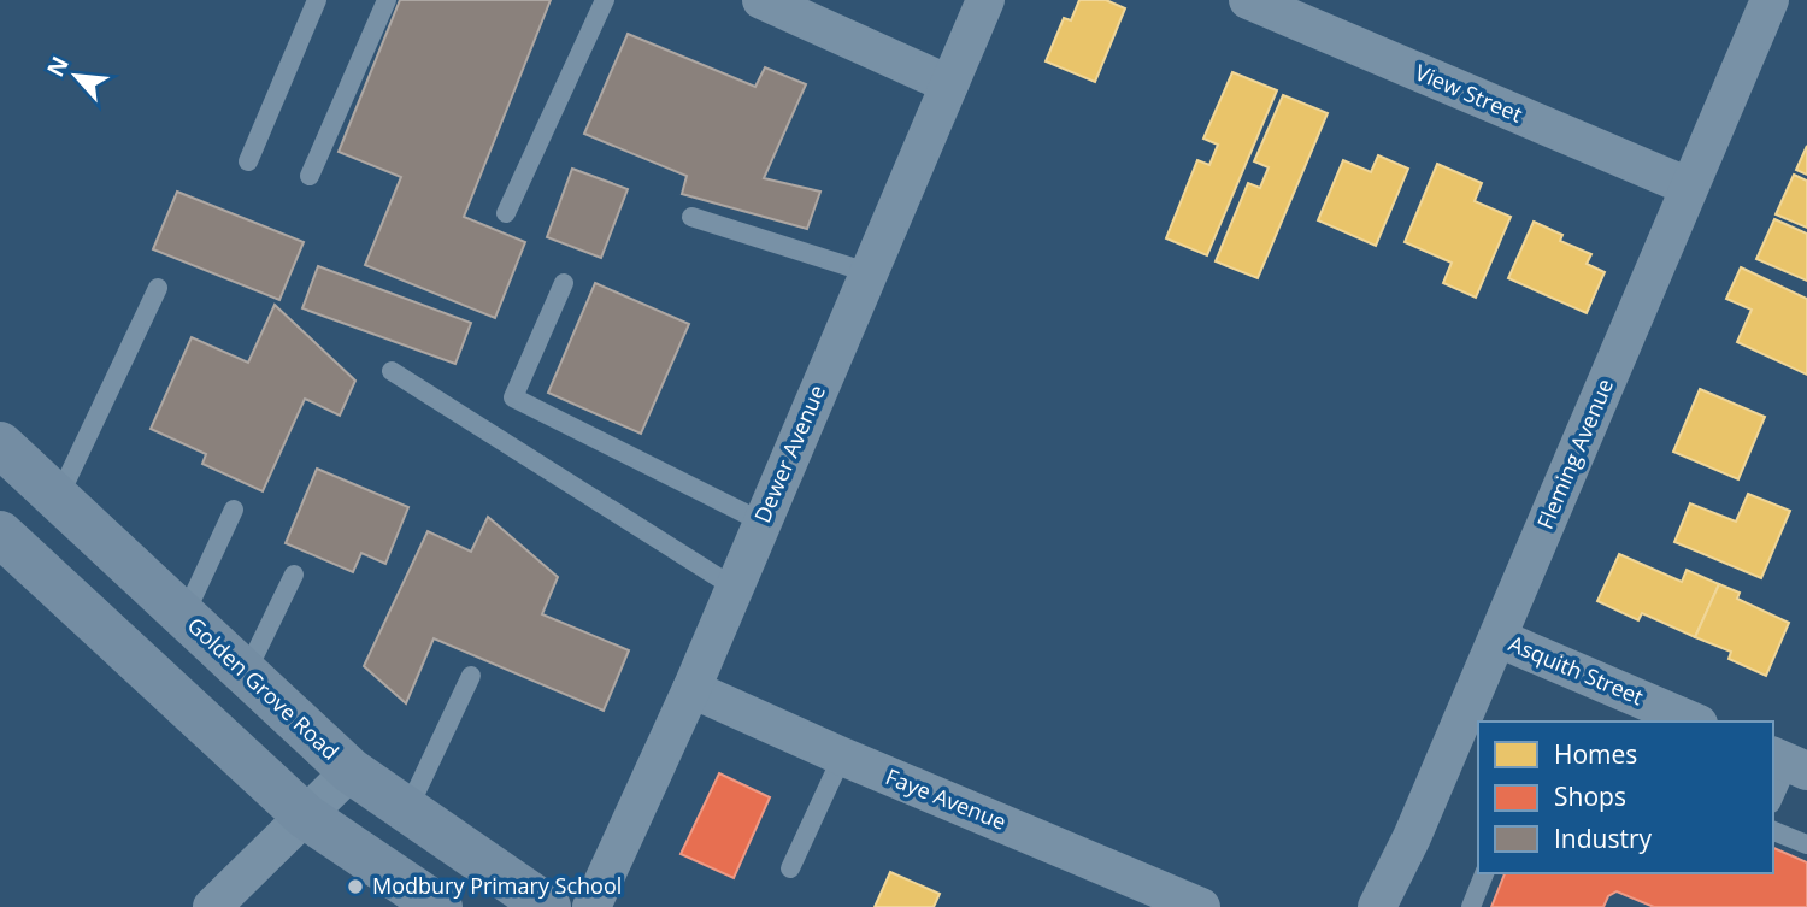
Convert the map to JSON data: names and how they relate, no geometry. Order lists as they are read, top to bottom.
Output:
{
  "streets": {
    "main road": ["Golden Grove Road"],
    "street": [
      "View Street",
      "Dewer Avenue",
      "Fleming Avenue",
      "Asquith Street",
      "Faye Avenue"
    ]
  },
  "crossings": [
    ["View Street", "Fleming Avenue"],
    ["Dewer Avenue", "Faye Avenue"],
    ["Fleming Avenue", "Asquith Street"]
  ],
  "places": ["Modbury Primary School"],
  "legend": ["Homes", "Shops", "Industry"],
  "north": "top left"
}
